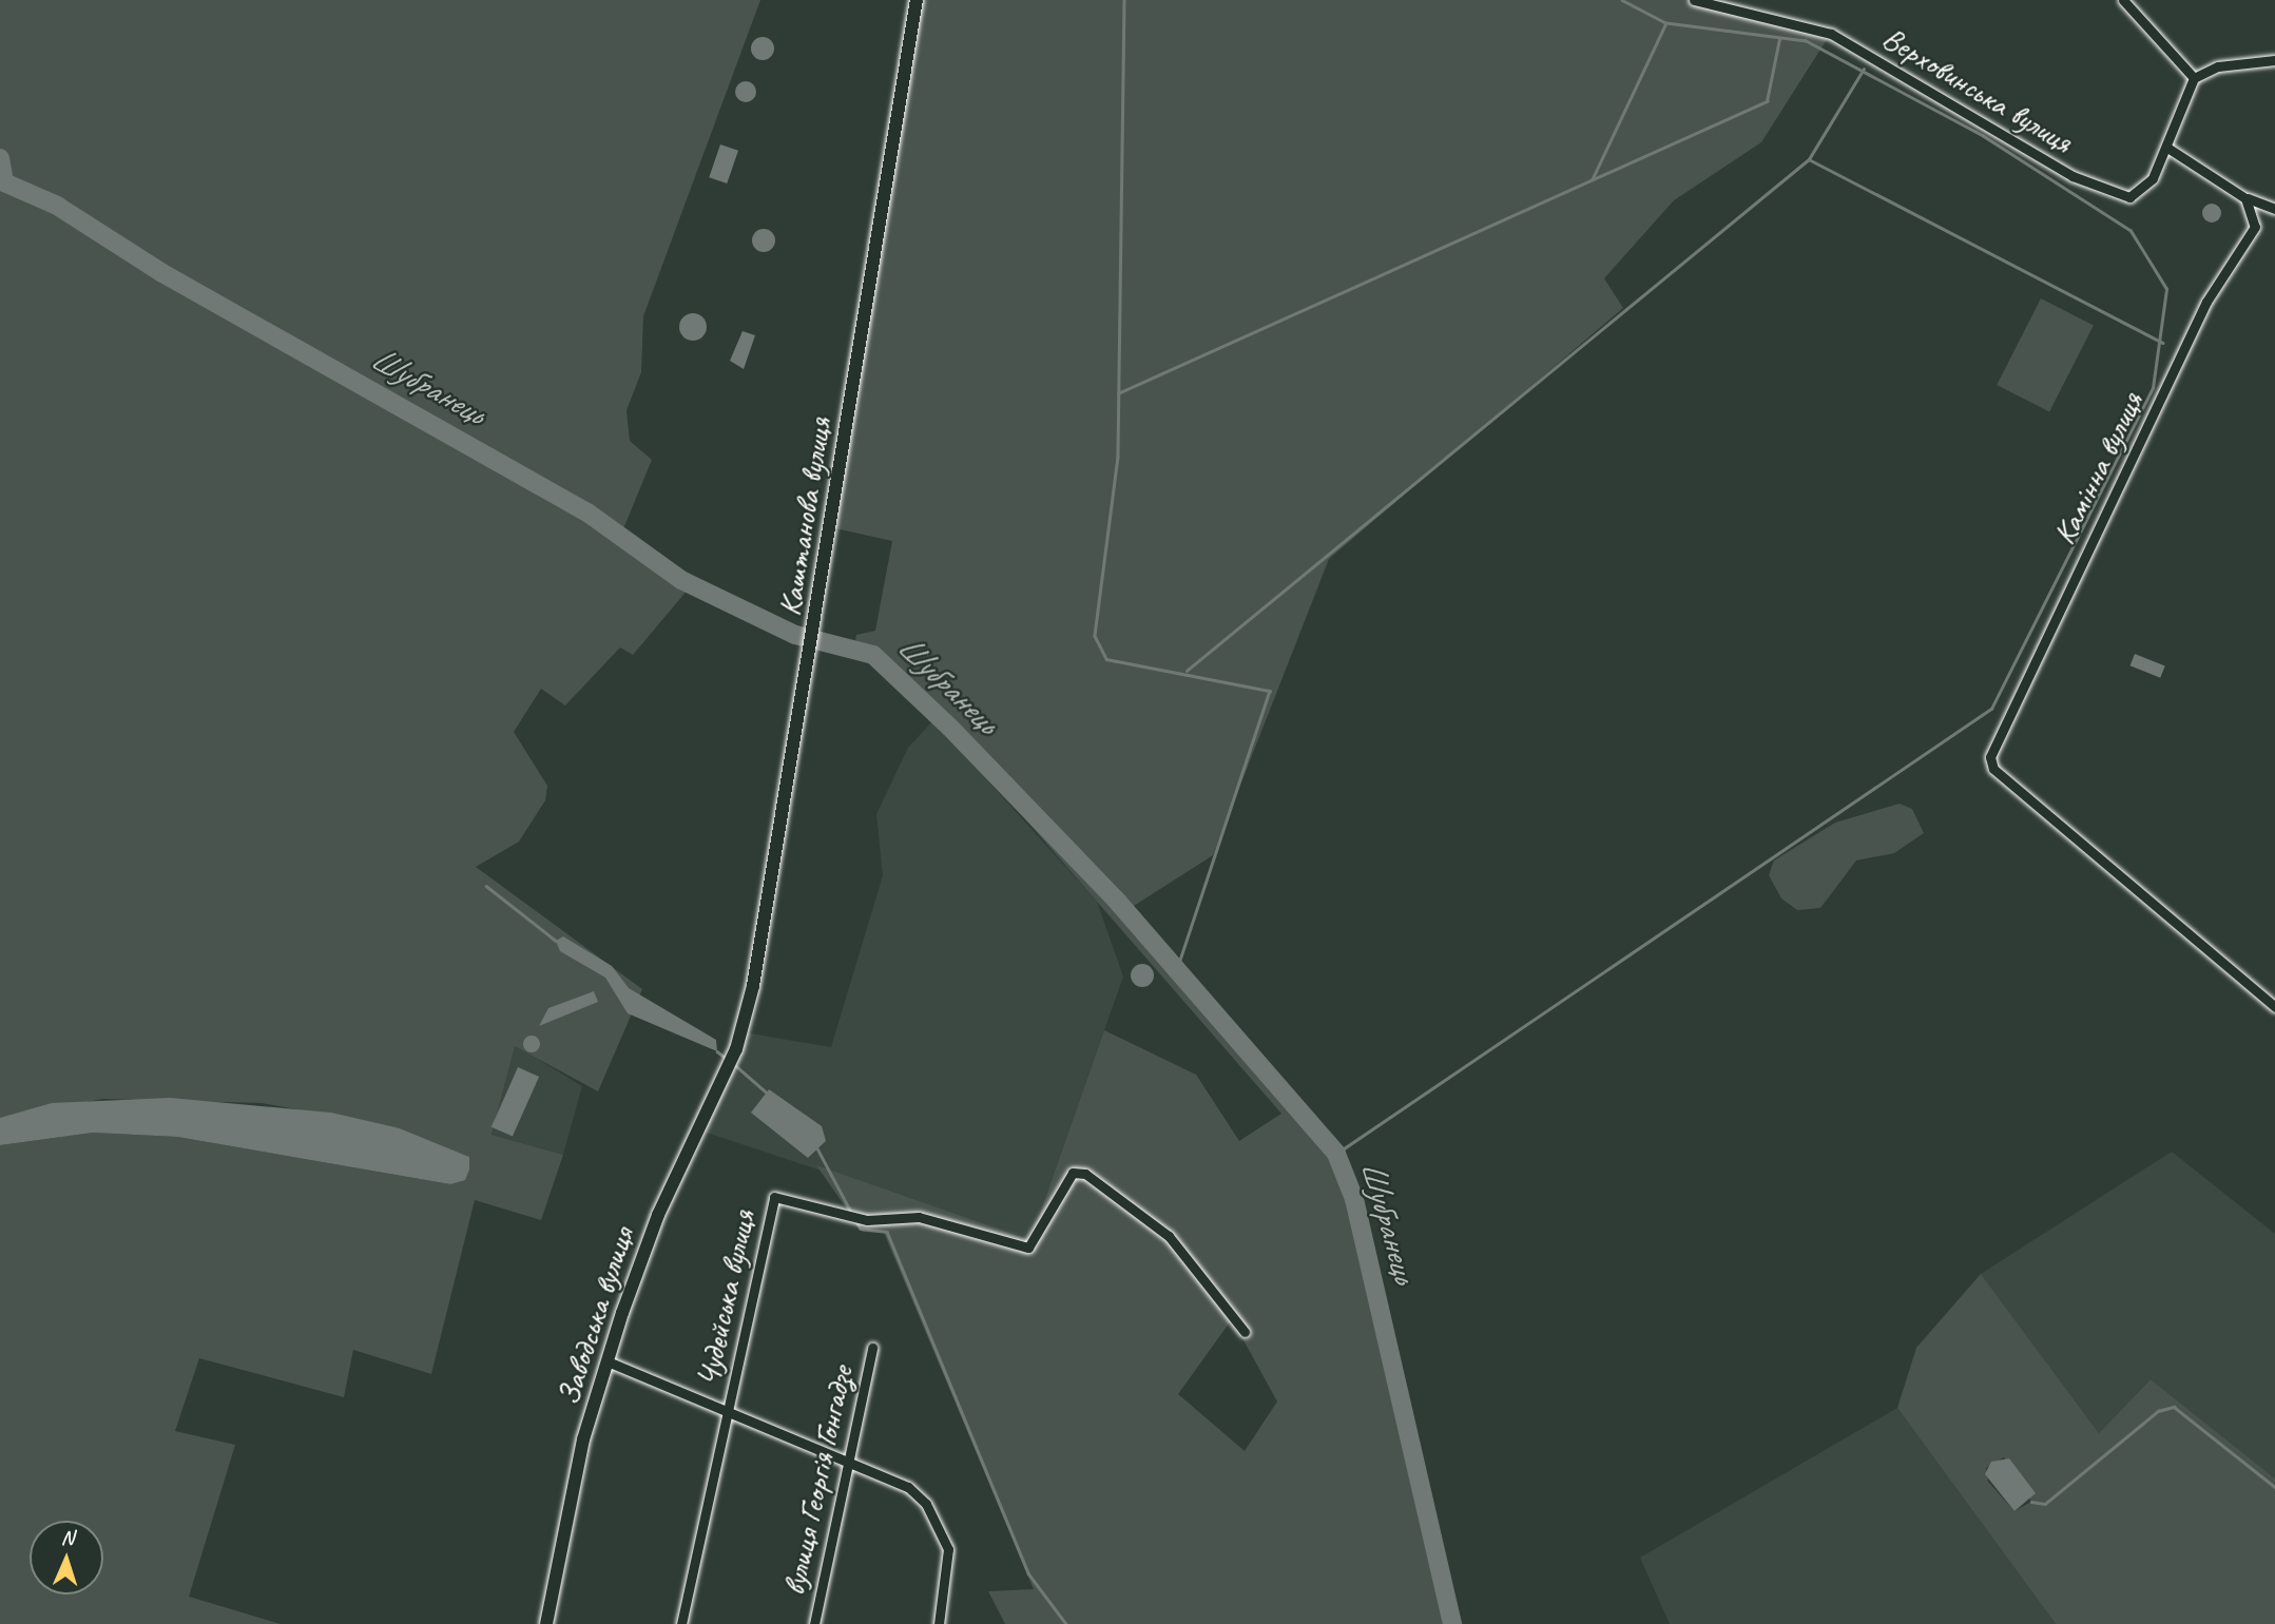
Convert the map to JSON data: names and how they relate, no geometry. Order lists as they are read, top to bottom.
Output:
{
  "streets": {
    "main road": ["Каштанова вулиця", "Заводська вулиця"],
    "street": [
      "Верховинська вулиця",
      "Камінна вулиця",
      "Чудейська вулиця",
      "вулиця Георгія Гонгадзе"
    ]
  },
  "crossings": [
    ["Каштанова вулиця", "Заводська вулиця"]
  ],
  "water": ["Шубранець"],
  "north": "top"
}
